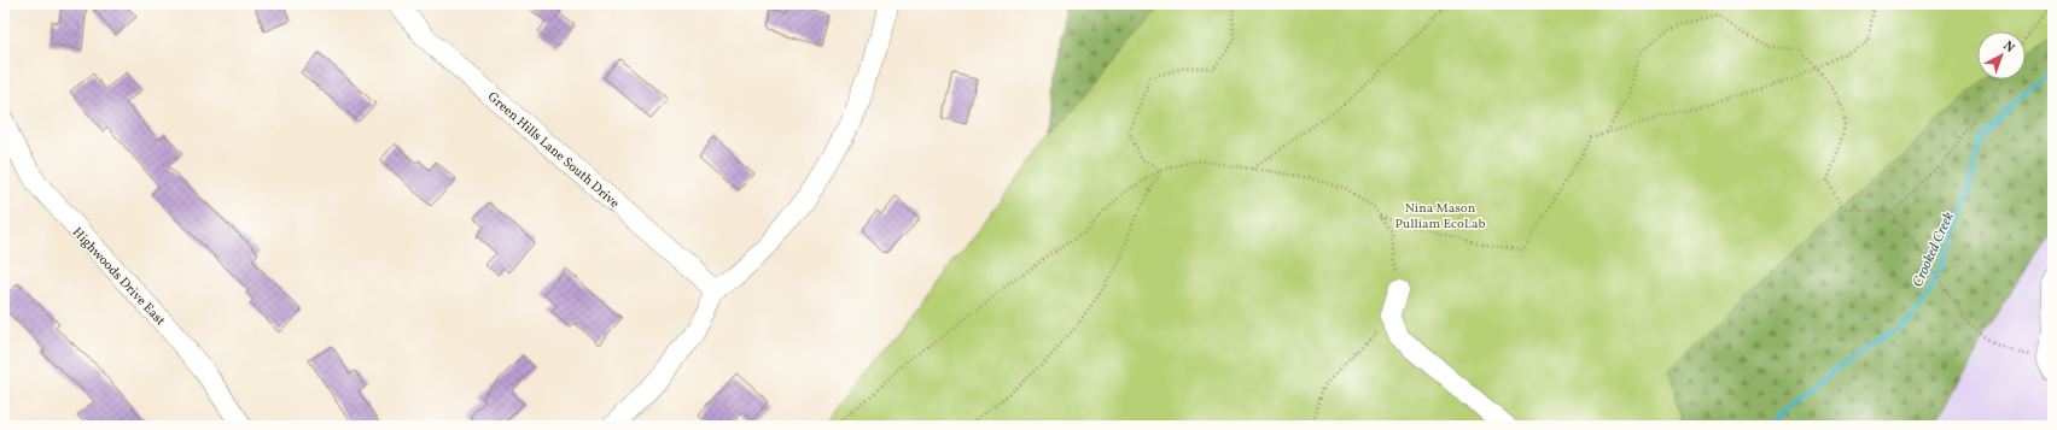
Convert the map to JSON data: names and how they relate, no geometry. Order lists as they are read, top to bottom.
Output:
{
  "streets": {
    "street": ["Green Hills Lane South Drive", "Highwoods Drive East"]
  },
  "water": ["Crooked Creek"],
  "parks": ["Nina Mason Pulliam EcoLab"],
  "north": "top right"
}
